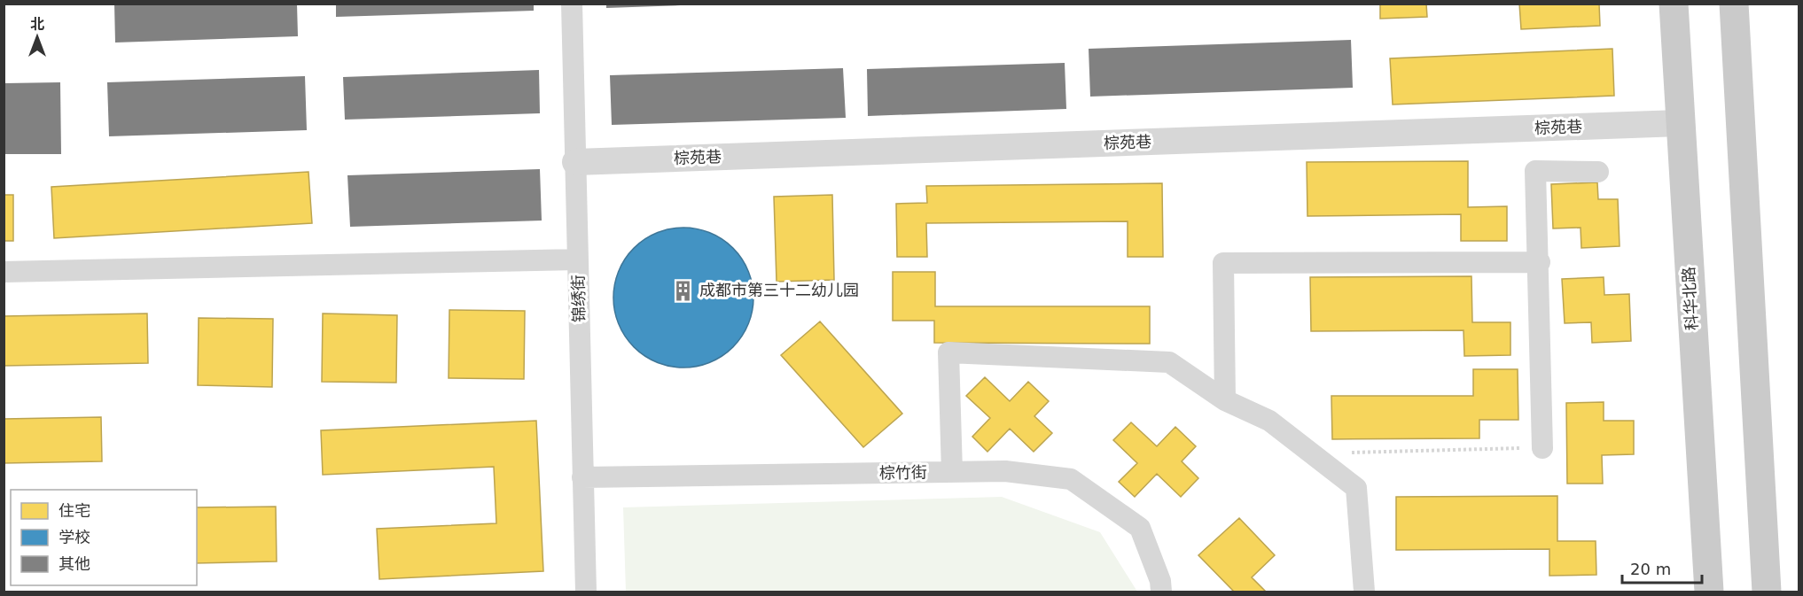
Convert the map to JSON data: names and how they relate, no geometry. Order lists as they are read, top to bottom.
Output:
{
  "streets": {
    "main road": ["科华北路"],
    "street": ["棕苑巷", "锦绣街", "棕竹街"]
  },
  "crossings": [
    ["棕苑巷", "锦绣街"],
    ["棕苑巷", "科华北路"],
    ["锦绣街", "棕竹街"]
  ],
  "places": {
    "building": ["成都市第三十二幼儿园"]
  },
  "legend": ["住宅", "学校", "其他"],
  "scale_bar": "20 m",
  "north": "top"
}
